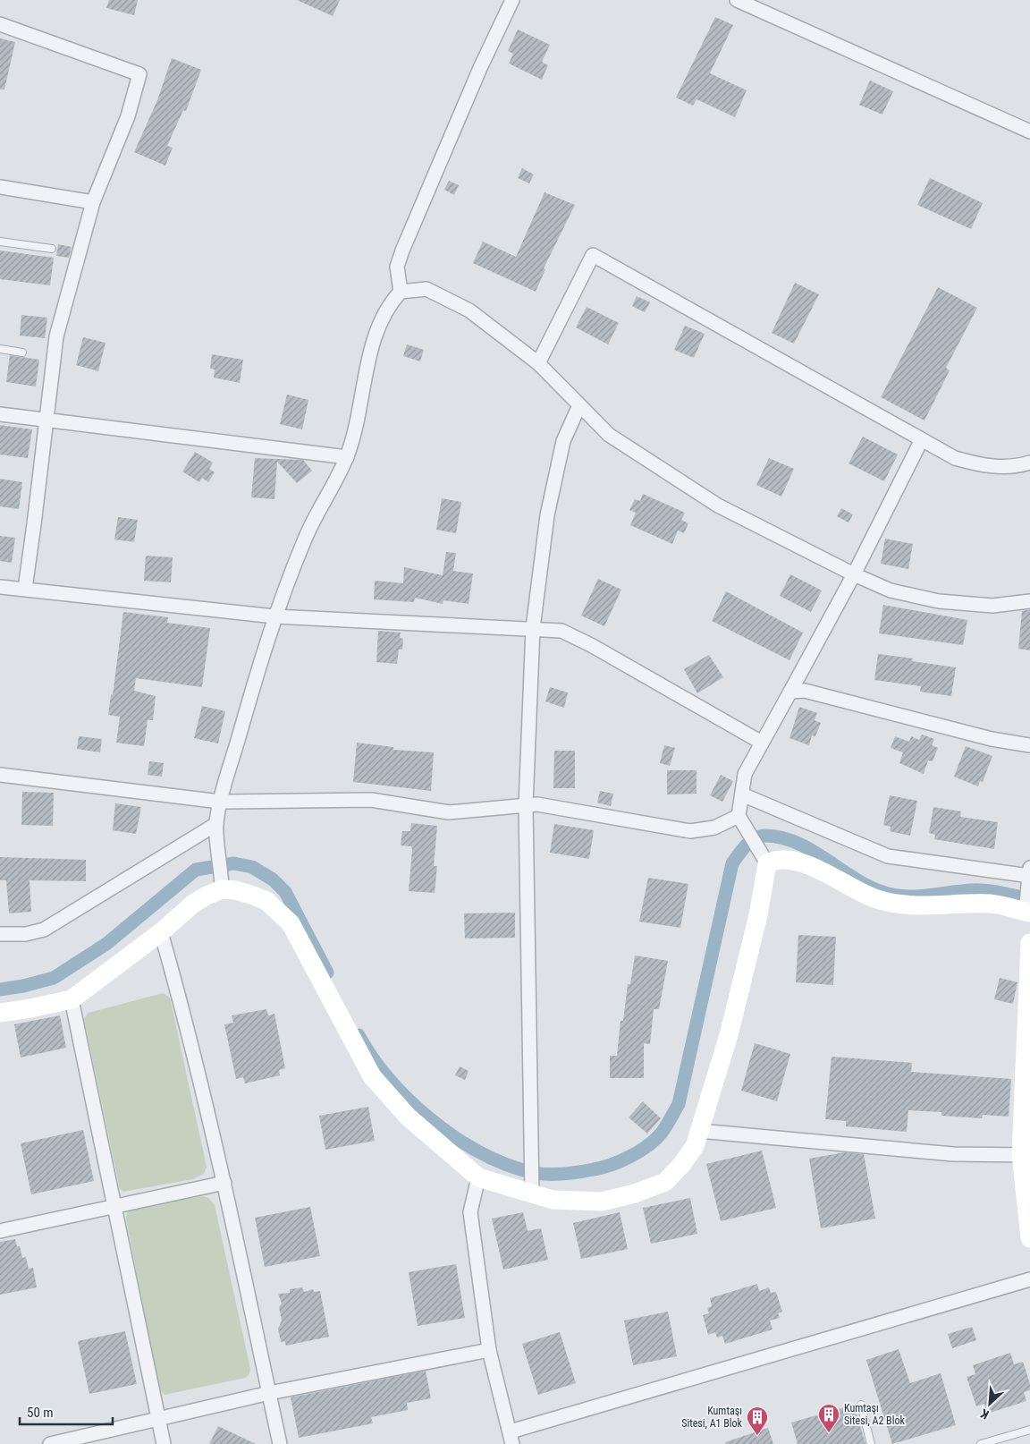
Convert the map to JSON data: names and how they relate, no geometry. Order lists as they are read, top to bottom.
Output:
{
  "places": {
    "building": ["Kumtaşı Sitesi, A2 Blok", "Kumtaşı Sitesi, A1 Blok"]
  },
  "scale_bar": "50 m",
  "north": "bottom left"
}
